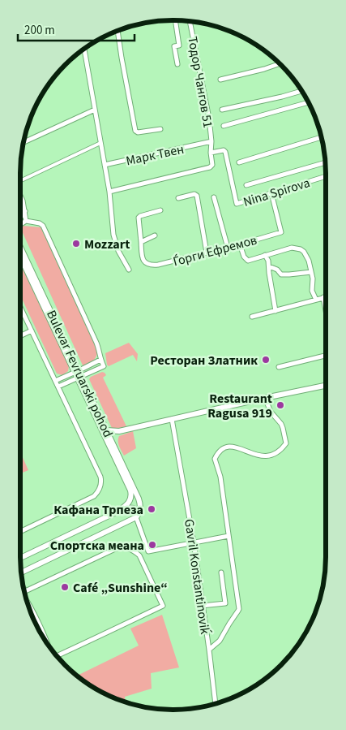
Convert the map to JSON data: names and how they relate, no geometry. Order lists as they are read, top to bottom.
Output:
{
  "streets": {
    "street": [
      "Тодор Чангов 51",
      "Марк Твен",
      "Nina Spirova",
      "Ѓорги Ефремов",
      "Bulevar Fevruarski pohod",
      "Gavril Konstantinoviḱ"
    ]
  },
  "crossings": [
    ["Тодор Чангов 51", "Марк Твен"],
    ["Nina Spirova", "Ѓорги Ефремов"]
  ],
  "places": [
    "Mozzart",
    "Ресторан Златник",
    "Restaurant Ragusa 919",
    "Кафана Трпеза",
    "Спортска меана",
    "Café „Sunshine“"
  ],
  "scale_bar": "200 m"
}
